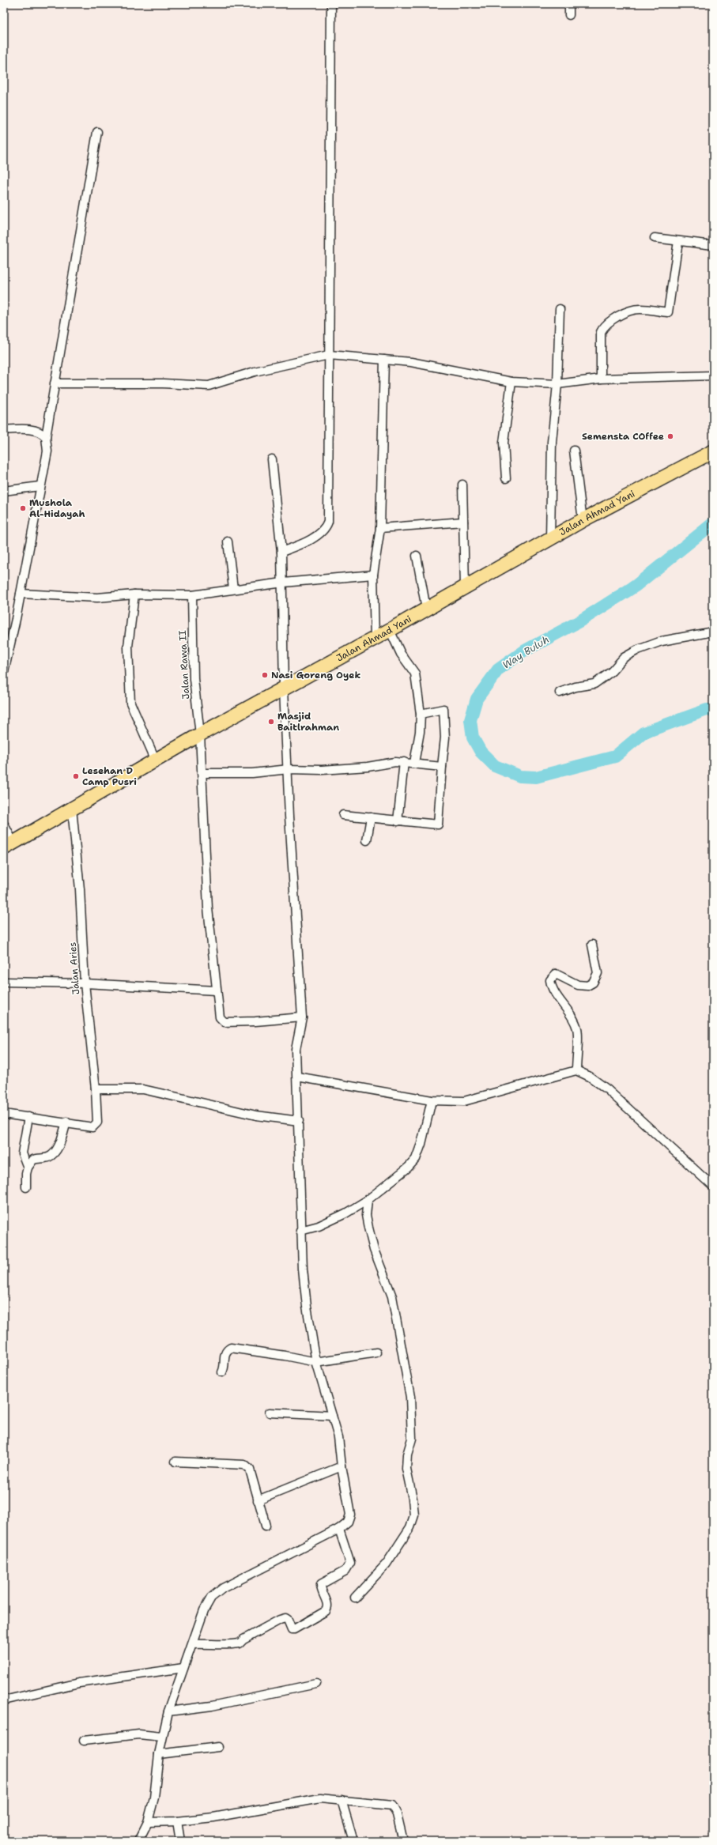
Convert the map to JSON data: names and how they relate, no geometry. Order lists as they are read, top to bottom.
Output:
{
  "streets": {
    "highway": ["Jalan Ahmad Yani"],
    "street": ["Jalan Rawa II", "Jalan Aries"]
  },
  "crossings": [
    ["Jalan Ahmad Yani", "Jalan Rawa II"],
    ["Jalan Ahmad Yani", "Jalan Aries"]
  ],
  "water": ["Way Buluh"],
  "places": [
    "Semensta COffee",
    "Mushola Al-Hidayah",
    "Nasi Goreng Oyek",
    "Masjid Baitlrahman",
    "Lesehan D Camp Pusri"
  ]
}
